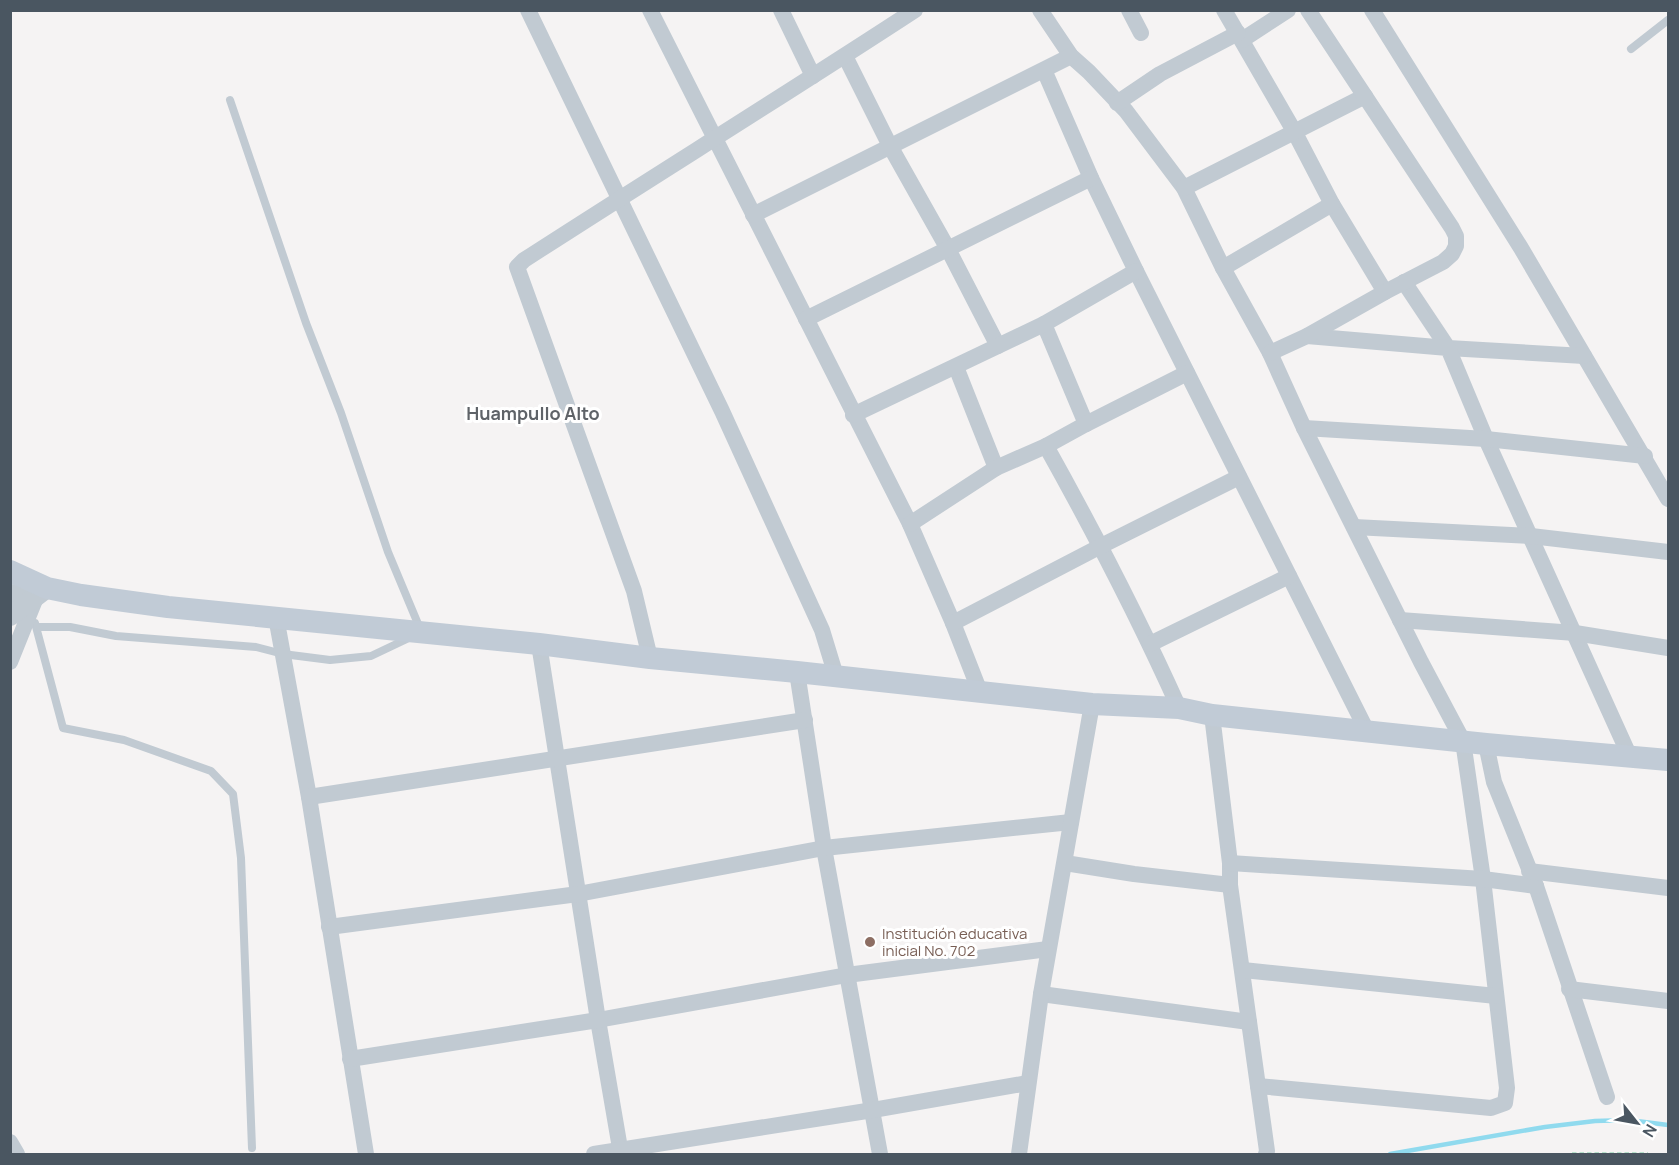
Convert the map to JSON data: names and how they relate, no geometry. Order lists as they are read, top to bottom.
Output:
{
  "districts": ["Huampullo Alto"],
  "places": ["Institución educativa inicial No. 702"],
  "north": "bottom right"
}
